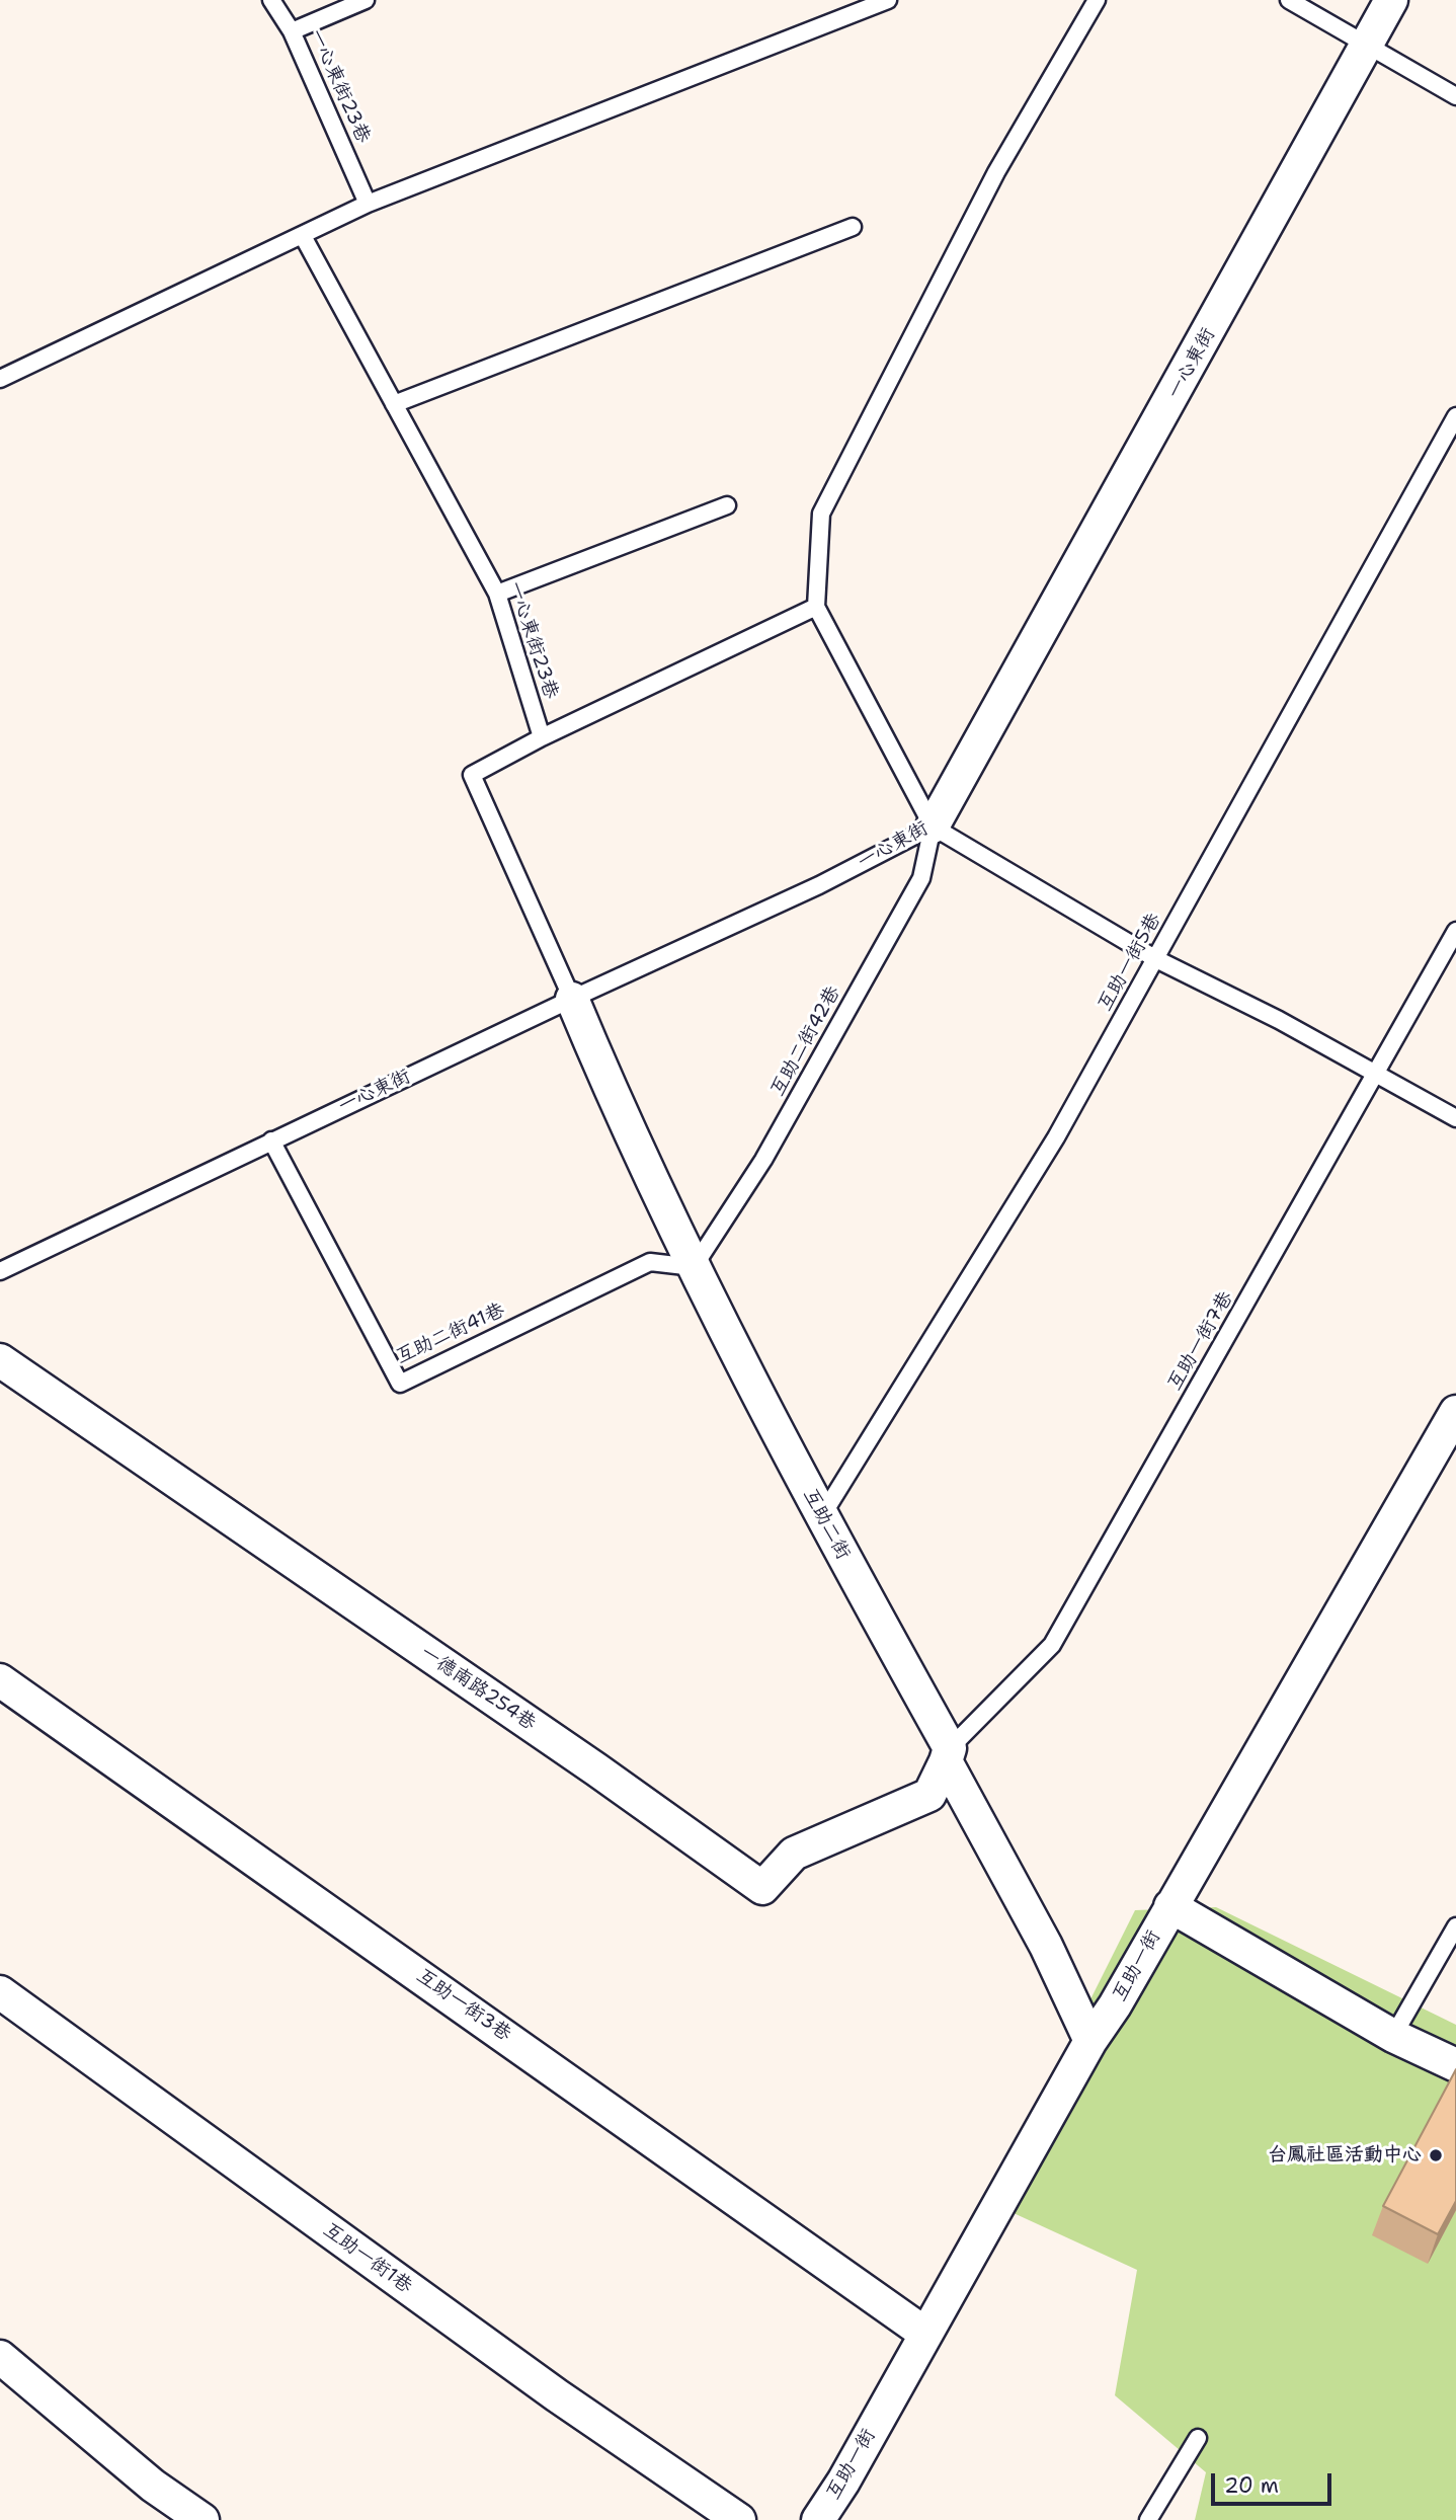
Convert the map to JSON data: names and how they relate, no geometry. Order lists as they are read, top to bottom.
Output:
{
  "streets": {
    "street": [
      "一心東街",
      "互助二街",
      "一德南路254巷",
      "互助一街",
      "互助一街3巷",
      "互助一街1巷"
    ],
    "lane": [
      "一心東街23巷",
      "互助一街5巷",
      "互助二街42巷",
      "互助二街41巷",
      "互助一街7巷"
    ]
  },
  "crossings": [
    ["一心東街", "互助二街42巷"],
    ["一心東街", "互助二街41巷"],
    ["一心東街", "互助二街"],
    ["互助一街5巷", "互助二街"],
    ["互助二街42巷", "互助二街41巷"],
    ["互助二街42巷", "互助二街"],
    ["互助二街41巷", "互助二街"],
    ["互助一街7巷", "互助二街"],
    ["互助一街7巷", "一德南路254巷"],
    ["互助二街", "一德南路254巷"],
    ["互助二街", "互助一街"],
    ["互助一街", "互助一街3巷"]
  ],
  "places": ["台鳳社區活動中心"],
  "scale_bar": "20 m"
}
